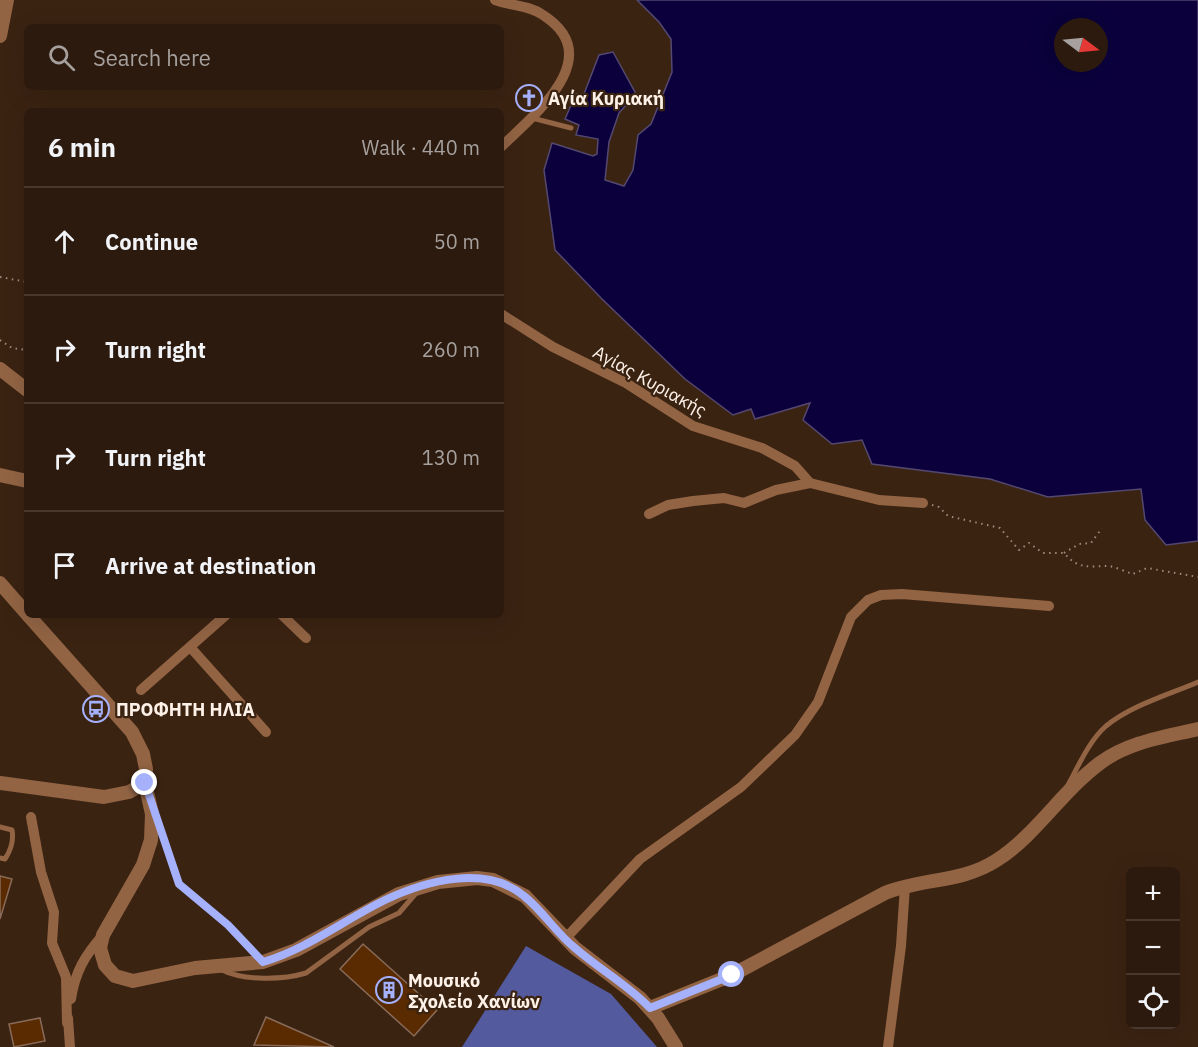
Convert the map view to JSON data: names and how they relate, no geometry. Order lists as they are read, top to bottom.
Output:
{
  "streets": {
    "street": ["Αγίας Κυριακής"]
  },
  "places": {
    "church": ["Αγία Κυριακή"],
    "bus stop": ["ΠΡΟΦΗΤΗ ΗΛΙΑ"],
    "building": ["Μουσικό Σχολείο Χανίων"]
  },
  "north": "right",
  "page": {
    "search": "Search here",
    "heading": ["6 min", "Walk · 440 m"],
    "list": [
      ["Continue", "50 m"],
      ["Turn right", "260 m"],
      ["Turn right", "130 m"],
      "Arrive at destination"
    ],
    "map_buttons": ["+", "−"]
  }
}
